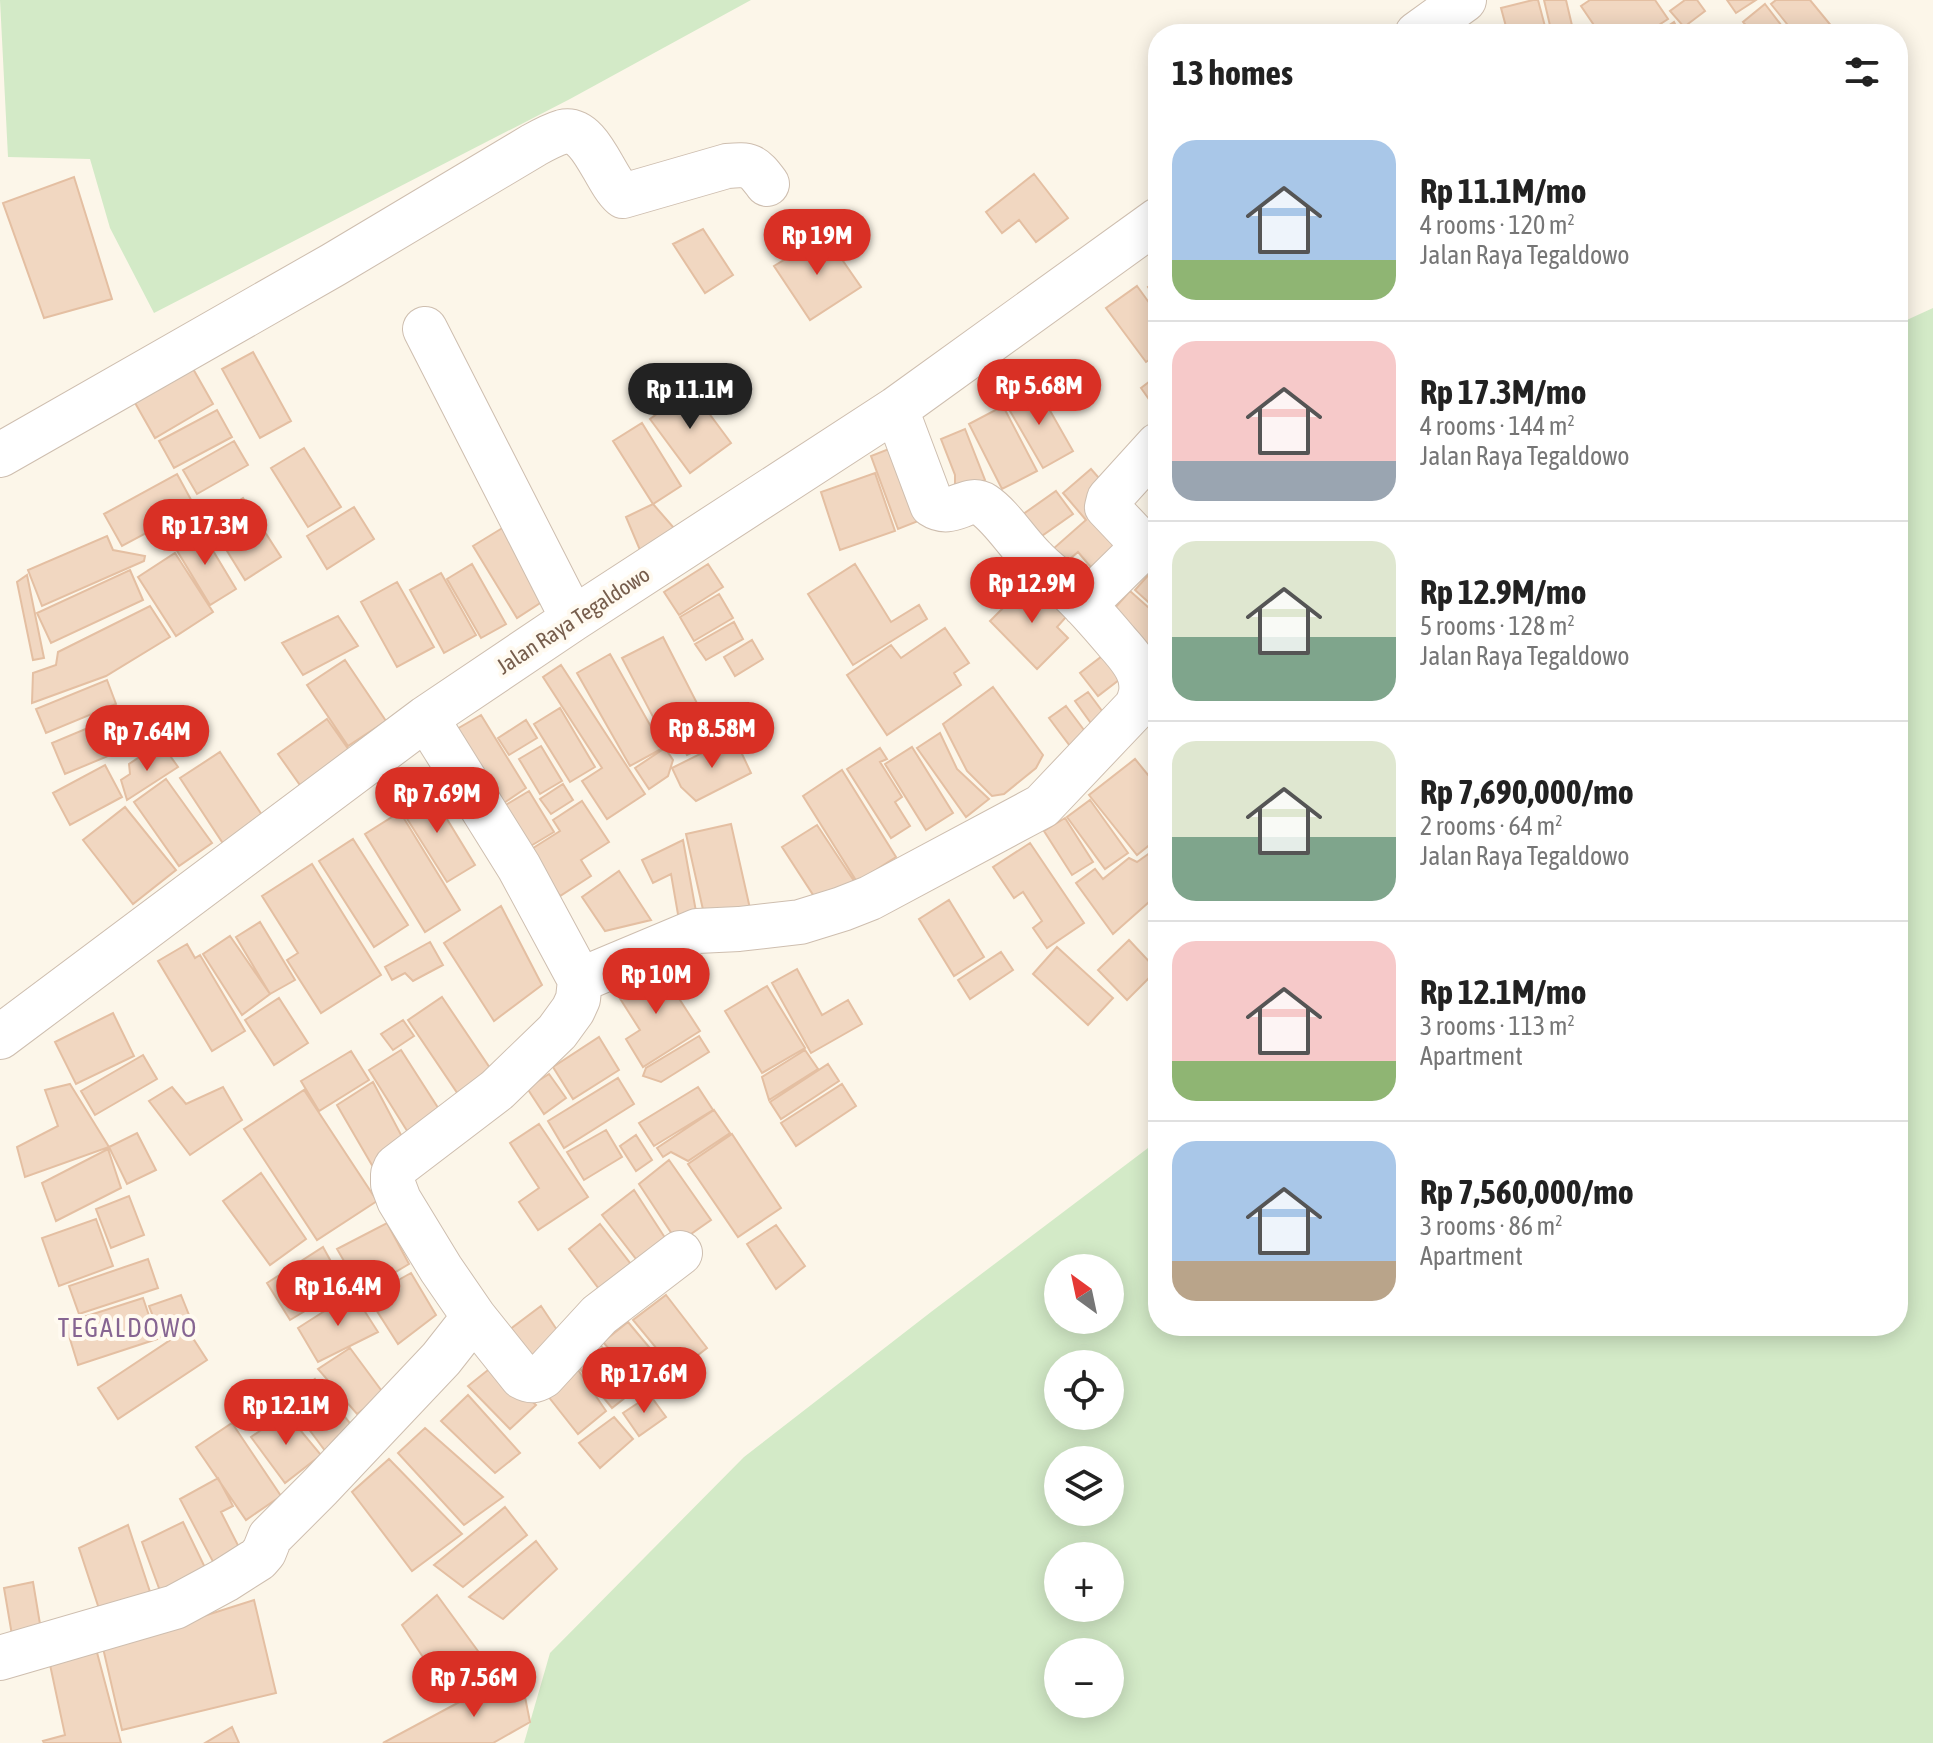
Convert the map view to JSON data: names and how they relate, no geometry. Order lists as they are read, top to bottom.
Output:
{
  "streets": {
    "street": ["Jalan Raya Tegaldowo"]
  },
  "districts": ["TEGALDOWO"],
  "north": "top left",
  "page": {
    "heading": "13 homes",
    "list": [
      {
        "name": "Rp 11.1M/mo",
        "note": "4 rooms · 120 m² · Jalan Raya Tegaldowo"
      },
      {
        "name": "Rp 17.3M/mo",
        "note": "4 rooms · 144 m² · Jalan Raya Tegaldowo"
      },
      {
        "name": "Rp 12.9M/mo",
        "note": "5 rooms · 128 m² · Jalan Raya Tegaldowo"
      },
      {
        "name": "Rp 7,690,000/mo",
        "note": "2 rooms · 64 m² · Jalan Raya Tegaldowo"
      },
      {
        "name": "Rp 12.1M/mo",
        "note": "3 rooms · 113 m² · Apartment"
      },
      {
        "name": "Rp 7,560,000/mo",
        "note": "3 rooms · 86 m² · Apartment"
      }
    ],
    "price": [
      "Rp 19M",
      "Rp 5.68M",
      "Rp 11.1M",
      "Rp 17.3M",
      "Rp 12.9M",
      "Rp 8.58M",
      "Rp 7.64M",
      "Rp 7.69M",
      "Rp 10M",
      "Rp 16.4M",
      "Rp 17.6M",
      "Rp 12.1M",
      "Rp 7.56M"
    ],
    "map_buttons": ["+", "−"]
  }
}
